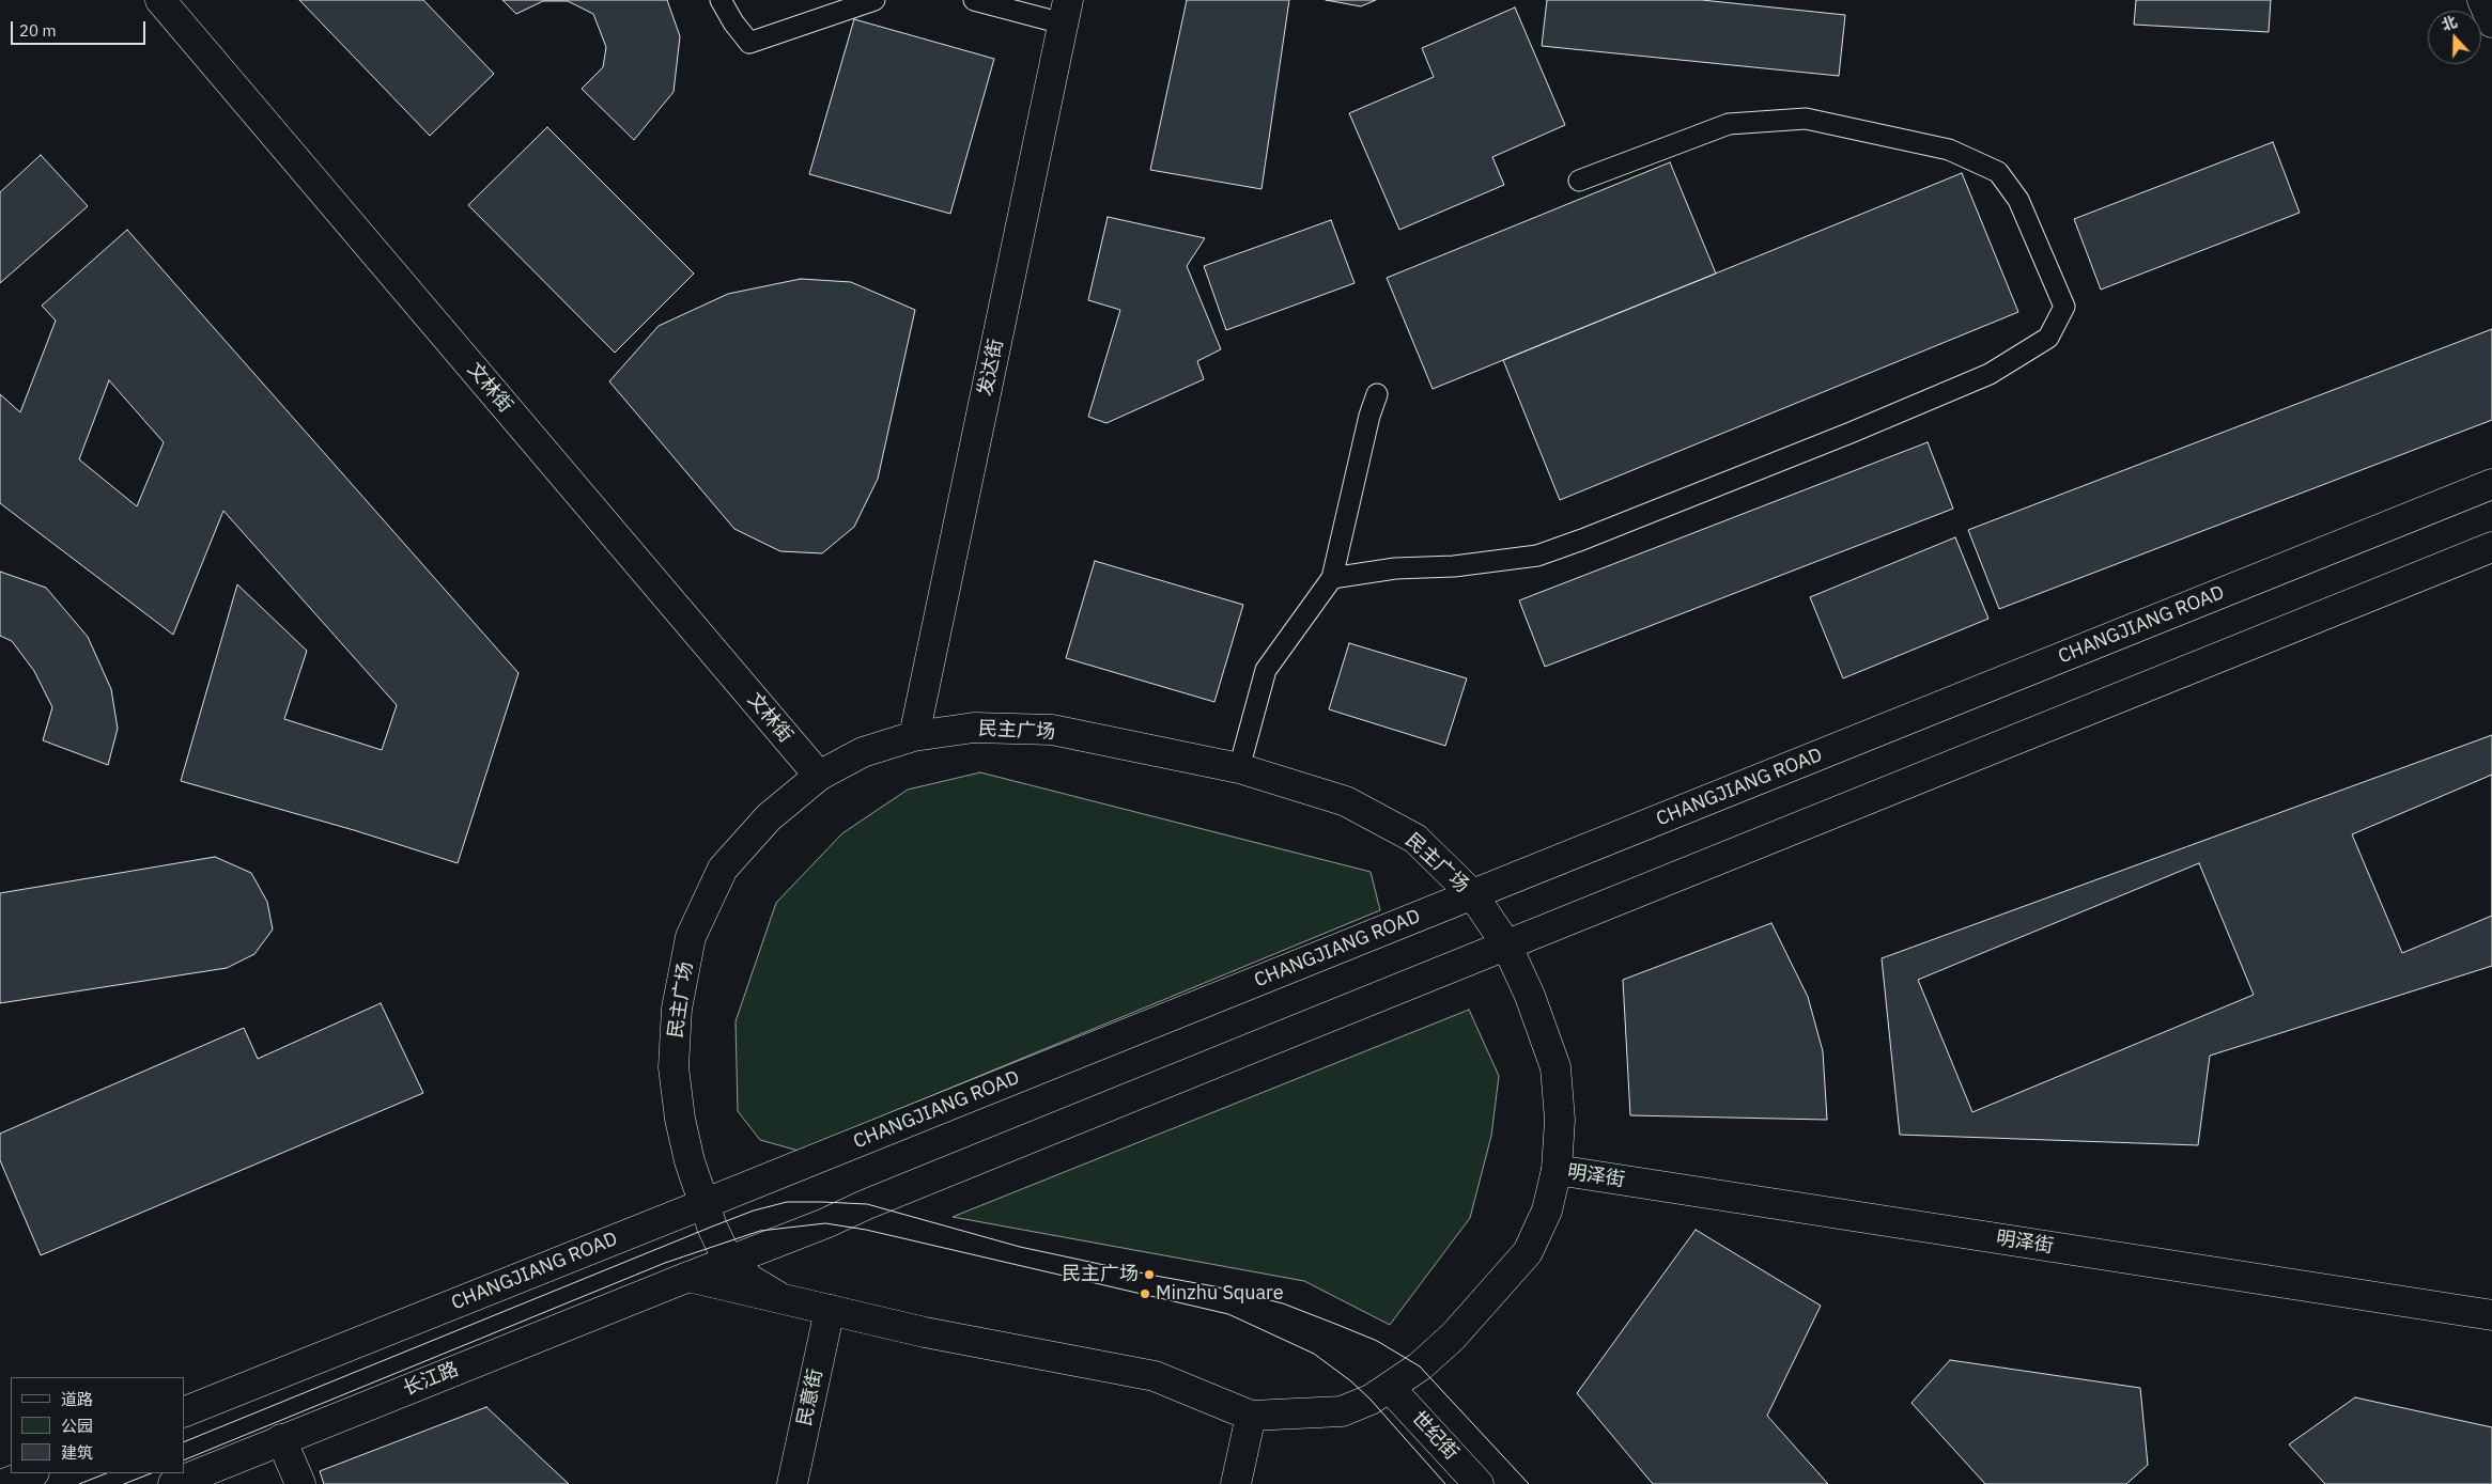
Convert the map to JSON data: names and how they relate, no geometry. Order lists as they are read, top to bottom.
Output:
{
  "streets": {
    "main road": [
      "发达街",
      "文林街",
      "CHANGJIANG ROAD",
      "民主广场",
      "明泽街",
      "长江路",
      "民意街",
      "世纪街"
    ]
  },
  "crossings": [
    ["发达街", "民主广场"],
    ["文林街", "民主广场"],
    ["CHANGJIANG ROAD", "民主广场"],
    ["民主广场", "明泽街"],
    ["民主广场", "长江路"],
    ["民主广场", "民意街"],
    ["民主广场", "世纪街"]
  ],
  "places": ["民主广场", "Minzhu Square"],
  "legend": ["道路", "公园", "建筑"],
  "scale_bar": "20 m",
  "north": "top"
}
